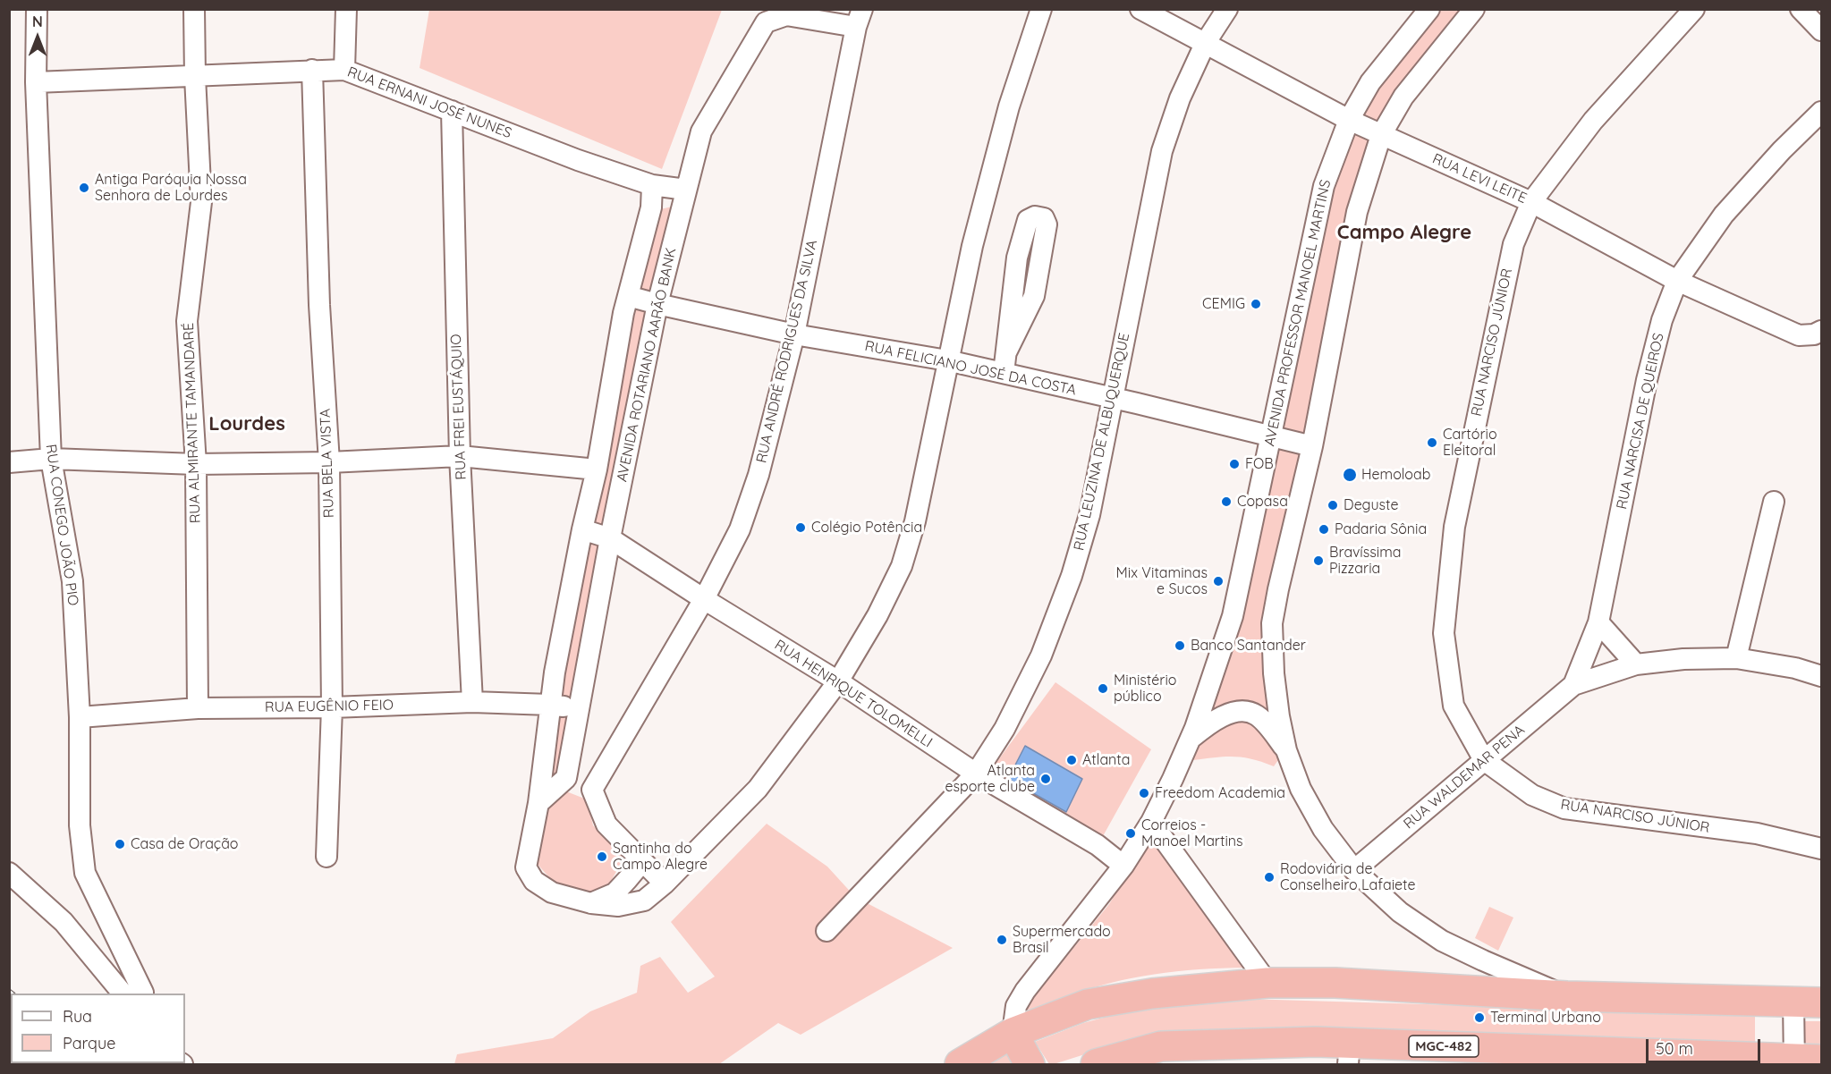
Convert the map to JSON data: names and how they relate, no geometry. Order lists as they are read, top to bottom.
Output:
{
  "streets": {
    "highway": ["MGC-482"],
    "street": [
      "RUA ERNANI JOSÉ NUNES",
      "RUA LEVI LEITE",
      "AVENIDA PROFESSOR MANOEL MARTINS",
      "RUA NARCISO JÚNIOR",
      "RUA ANDRÉ RODRIGUES DA SILVA",
      "AVENIDA ROTARIANO AARÃO BANK",
      "RUA FELICIANO JOSÉ DA COSTA",
      "RUA FREI EUSTÁQUIO",
      "RUA NARCISA DE QUEIROS",
      "RUA ALMIRANTE TAMANDARÉ",
      "RUA LEUZINA DE ALBUQUERQUE",
      "RUA BELA VISTA",
      "RUA CONEGO JOÃO PIO",
      "RUA HENRIQUE TOLOMELLI",
      "RUA EUGÊNIO FEIO",
      "RUA WALDEMAR PENA"
    ]
  },
  "crossings": [
    ["RUA ERNANI JOSÉ NUNES", "AVENIDA ROTARIANO AARÃO BANK"],
    ["RUA ERNANI JOSÉ NUNES", "RUA FREI EUSTÁQUIO"],
    ["RUA ERNANI JOSÉ NUNES", "RUA ALMIRANTE TAMANDARÉ"],
    ["RUA ERNANI JOSÉ NUNES", "RUA BELA VISTA"],
    ["RUA ERNANI JOSÉ NUNES", "RUA CONEGO JOÃO PIO"],
    ["RUA LEVI LEITE", "AVENIDA PROFESSOR MANOEL MARTINS"],
    ["RUA LEVI LEITE", "RUA NARCISO JÚNIOR"],
    ["RUA LEVI LEITE", "RUA NARCISA DE QUEIROS"],
    ["RUA LEVI LEITE", "RUA LEUZINA DE ALBUQUERQUE"],
    ["AVENIDA PROFESSOR MANOEL MARTINS", "RUA FELICIANO JOSÉ DA COSTA"],
    ["AVENIDA PROFESSOR MANOEL MARTINS", "RUA HENRIQUE TOLOMELLI"],
    ["RUA NARCISO JÚNIOR", "RUA WALDEMAR PENA"],
    ["RUA ANDRÉ RODRIGUES DA SILVA", "AVENIDA ROTARIANO AARÃO BANK"],
    ["RUA ANDRÉ RODRIGUES DA SILVA", "RUA FELICIANO JOSÉ DA COSTA"],
    ["RUA ANDRÉ RODRIGUES DA SILVA", "RUA HENRIQUE TOLOMELLI"],
    ["AVENIDA ROTARIANO AARÃO BANK", "RUA FELICIANO JOSÉ DA COSTA"],
    ["AVENIDA ROTARIANO AARÃO BANK", "RUA HENRIQUE TOLOMELLI"],
    ["AVENIDA ROTARIANO AARÃO BANK", "RUA EUGÊNIO FEIO"],
    ["RUA FELICIANO JOSÉ DA COSTA", "RUA LEUZINA DE ALBUQUERQUE"],
    ["RUA FREI EUSTÁQUIO", "RUA EUGÊNIO FEIO"],
    ["RUA NARCISA DE QUEIROS", "RUA WALDEMAR PENA"],
    ["RUA ALMIRANTE TAMANDARÉ", "RUA EUGÊNIO FEIO"],
    ["RUA LEUZINA DE ALBUQUERQUE", "RUA HENRIQUE TOLOMELLI"],
    ["RUA BELA VISTA", "RUA EUGÊNIO FEIO"],
    ["RUA CONEGO JOÃO PIO", "RUA EUGÊNIO FEIO"]
  ],
  "districts": ["Campo Alegre", "Lourdes"],
  "places": [
    "Antiga Paróquia Nossa Senhora de Lourdes",
    "CEMIG",
    "Cartório Eleitoral",
    "FOB",
    "Hemoloab",
    "Copasa",
    "Deguste",
    "Colégio Potência",
    "Padaria Sônia",
    "Bravíssima Pizzaria",
    "Mix Vitaminas e Sucos",
    "Banco Santander",
    "Ministério público",
    "Atlanta",
    "Atlanta esporte clube",
    "Freedom Academia",
    "Correios - Manoel Martins",
    "Casa de Oração",
    "Santinha do Campo Alegre",
    "Rodoviária de Conselheiro Lafaiete",
    "Supermercado Brasil",
    "Terminal Urbano"
  ],
  "legend": ["Rua", "Parque"],
  "scale_bar": "50 m",
  "north": "top"
}
